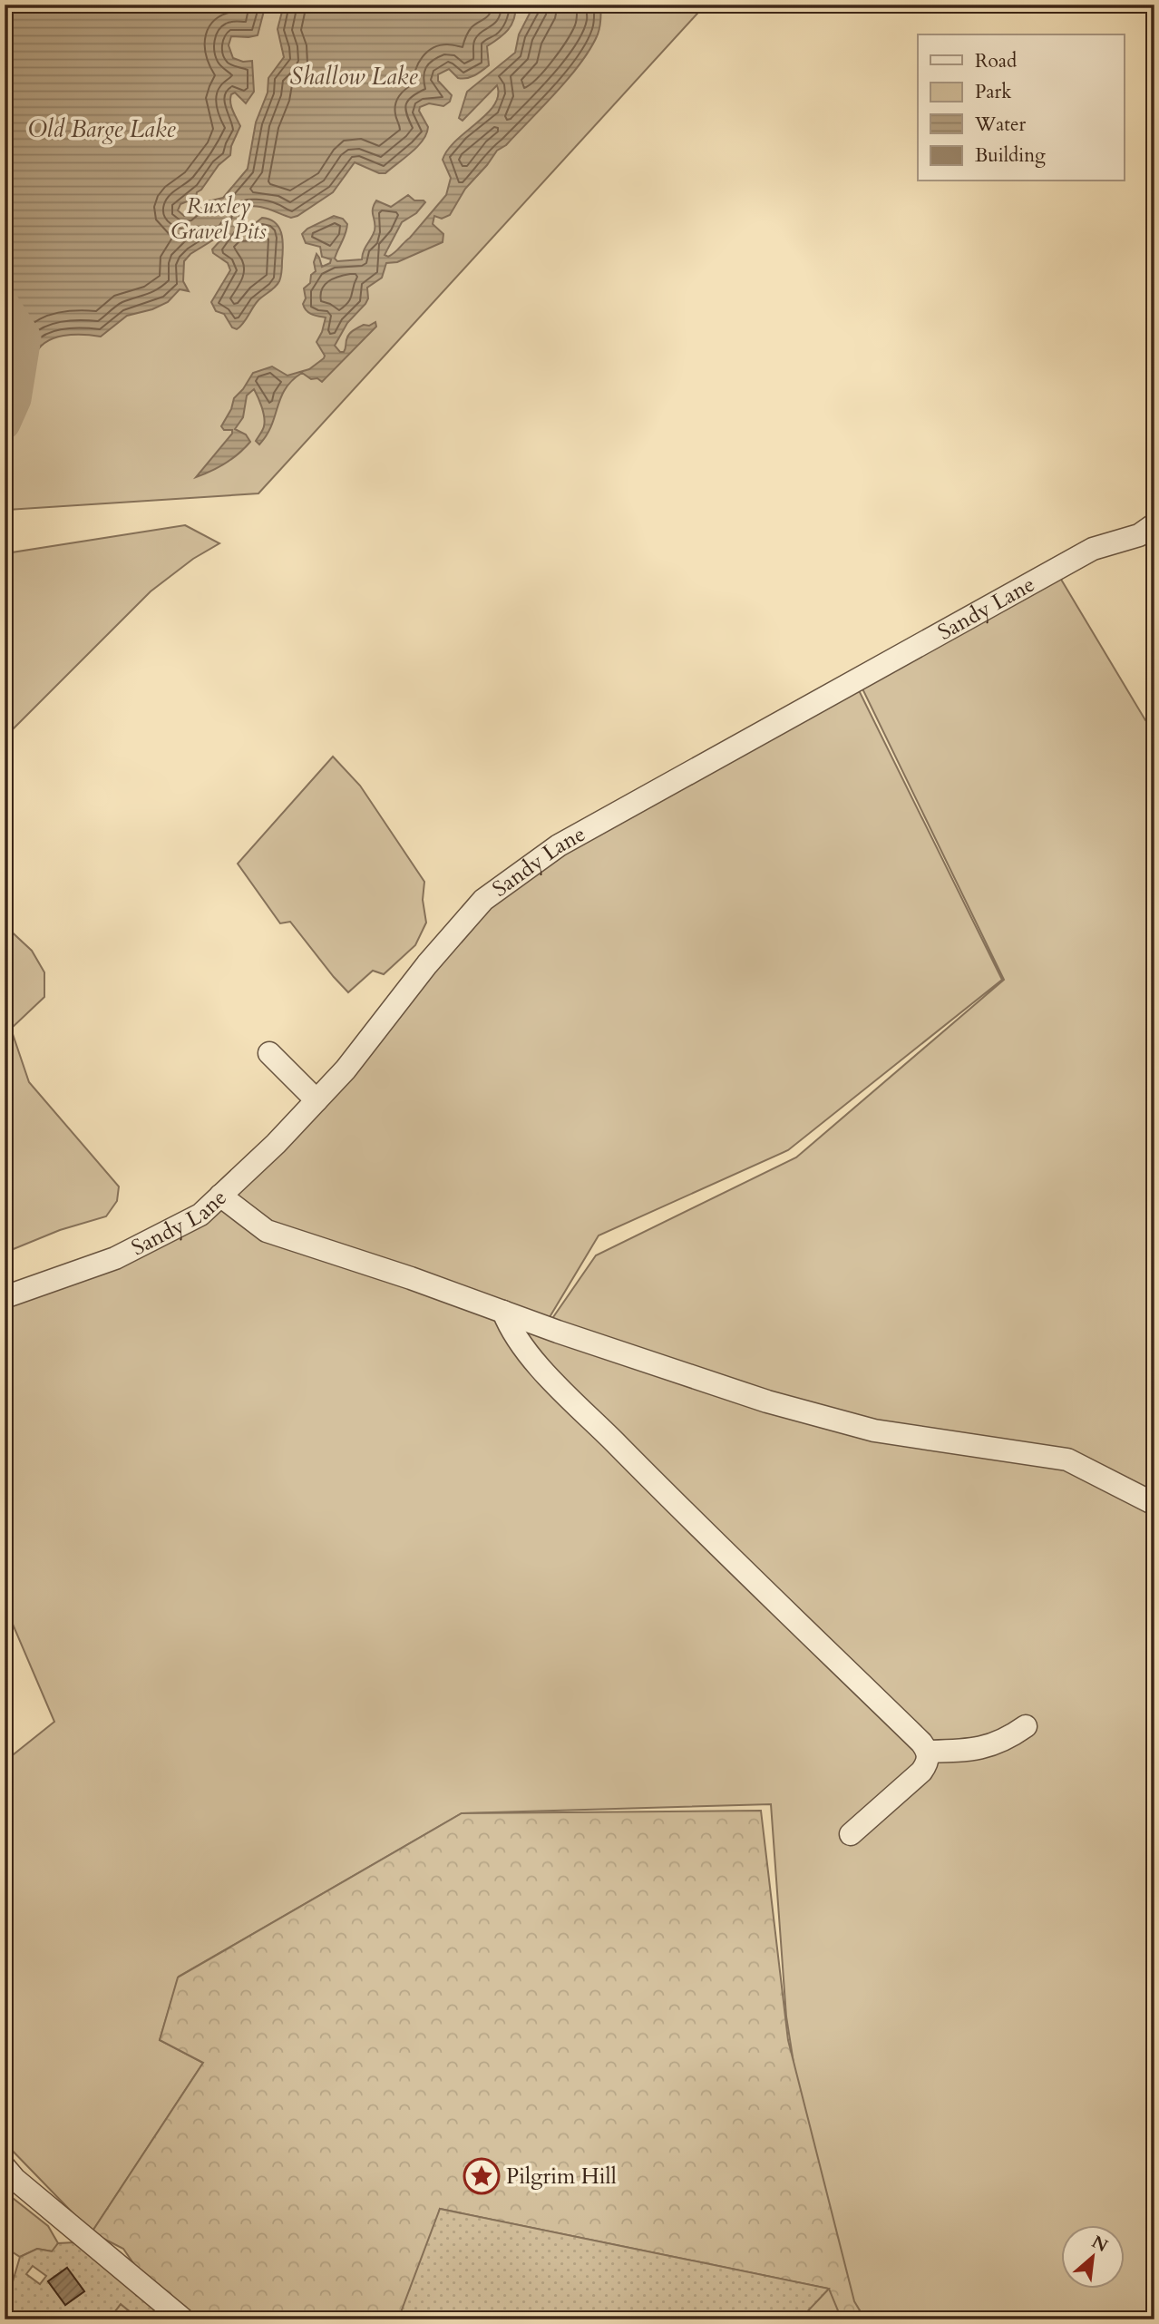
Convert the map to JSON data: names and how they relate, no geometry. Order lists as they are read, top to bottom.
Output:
{
  "streets": {
    "street": ["Sandy Lane"]
  },
  "water": ["Shallow Lake", "Old Barge Lake"],
  "parks": ["Ruxley Gravel Pits"],
  "places": {
    "place": ["Pilgrim Hill"]
  },
  "legend": [
    "Road",
    "Park",
    "Water",
    "Building"
  ],
  "north": "top right"
}
